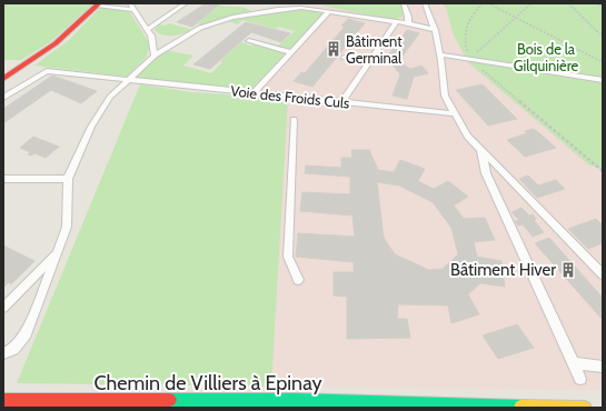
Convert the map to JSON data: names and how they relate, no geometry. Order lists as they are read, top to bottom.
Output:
{
  "streets": {
    "street": ["Chemin de Villiers à Epinay"],
    "lane": ["Voie des Froids Culs"]
  },
  "parks": ["Bois de la Gilquinière"],
  "places": {
    "building": ["Bâtiment Germinal", "Bâtiment Hiver"]
  }
}
